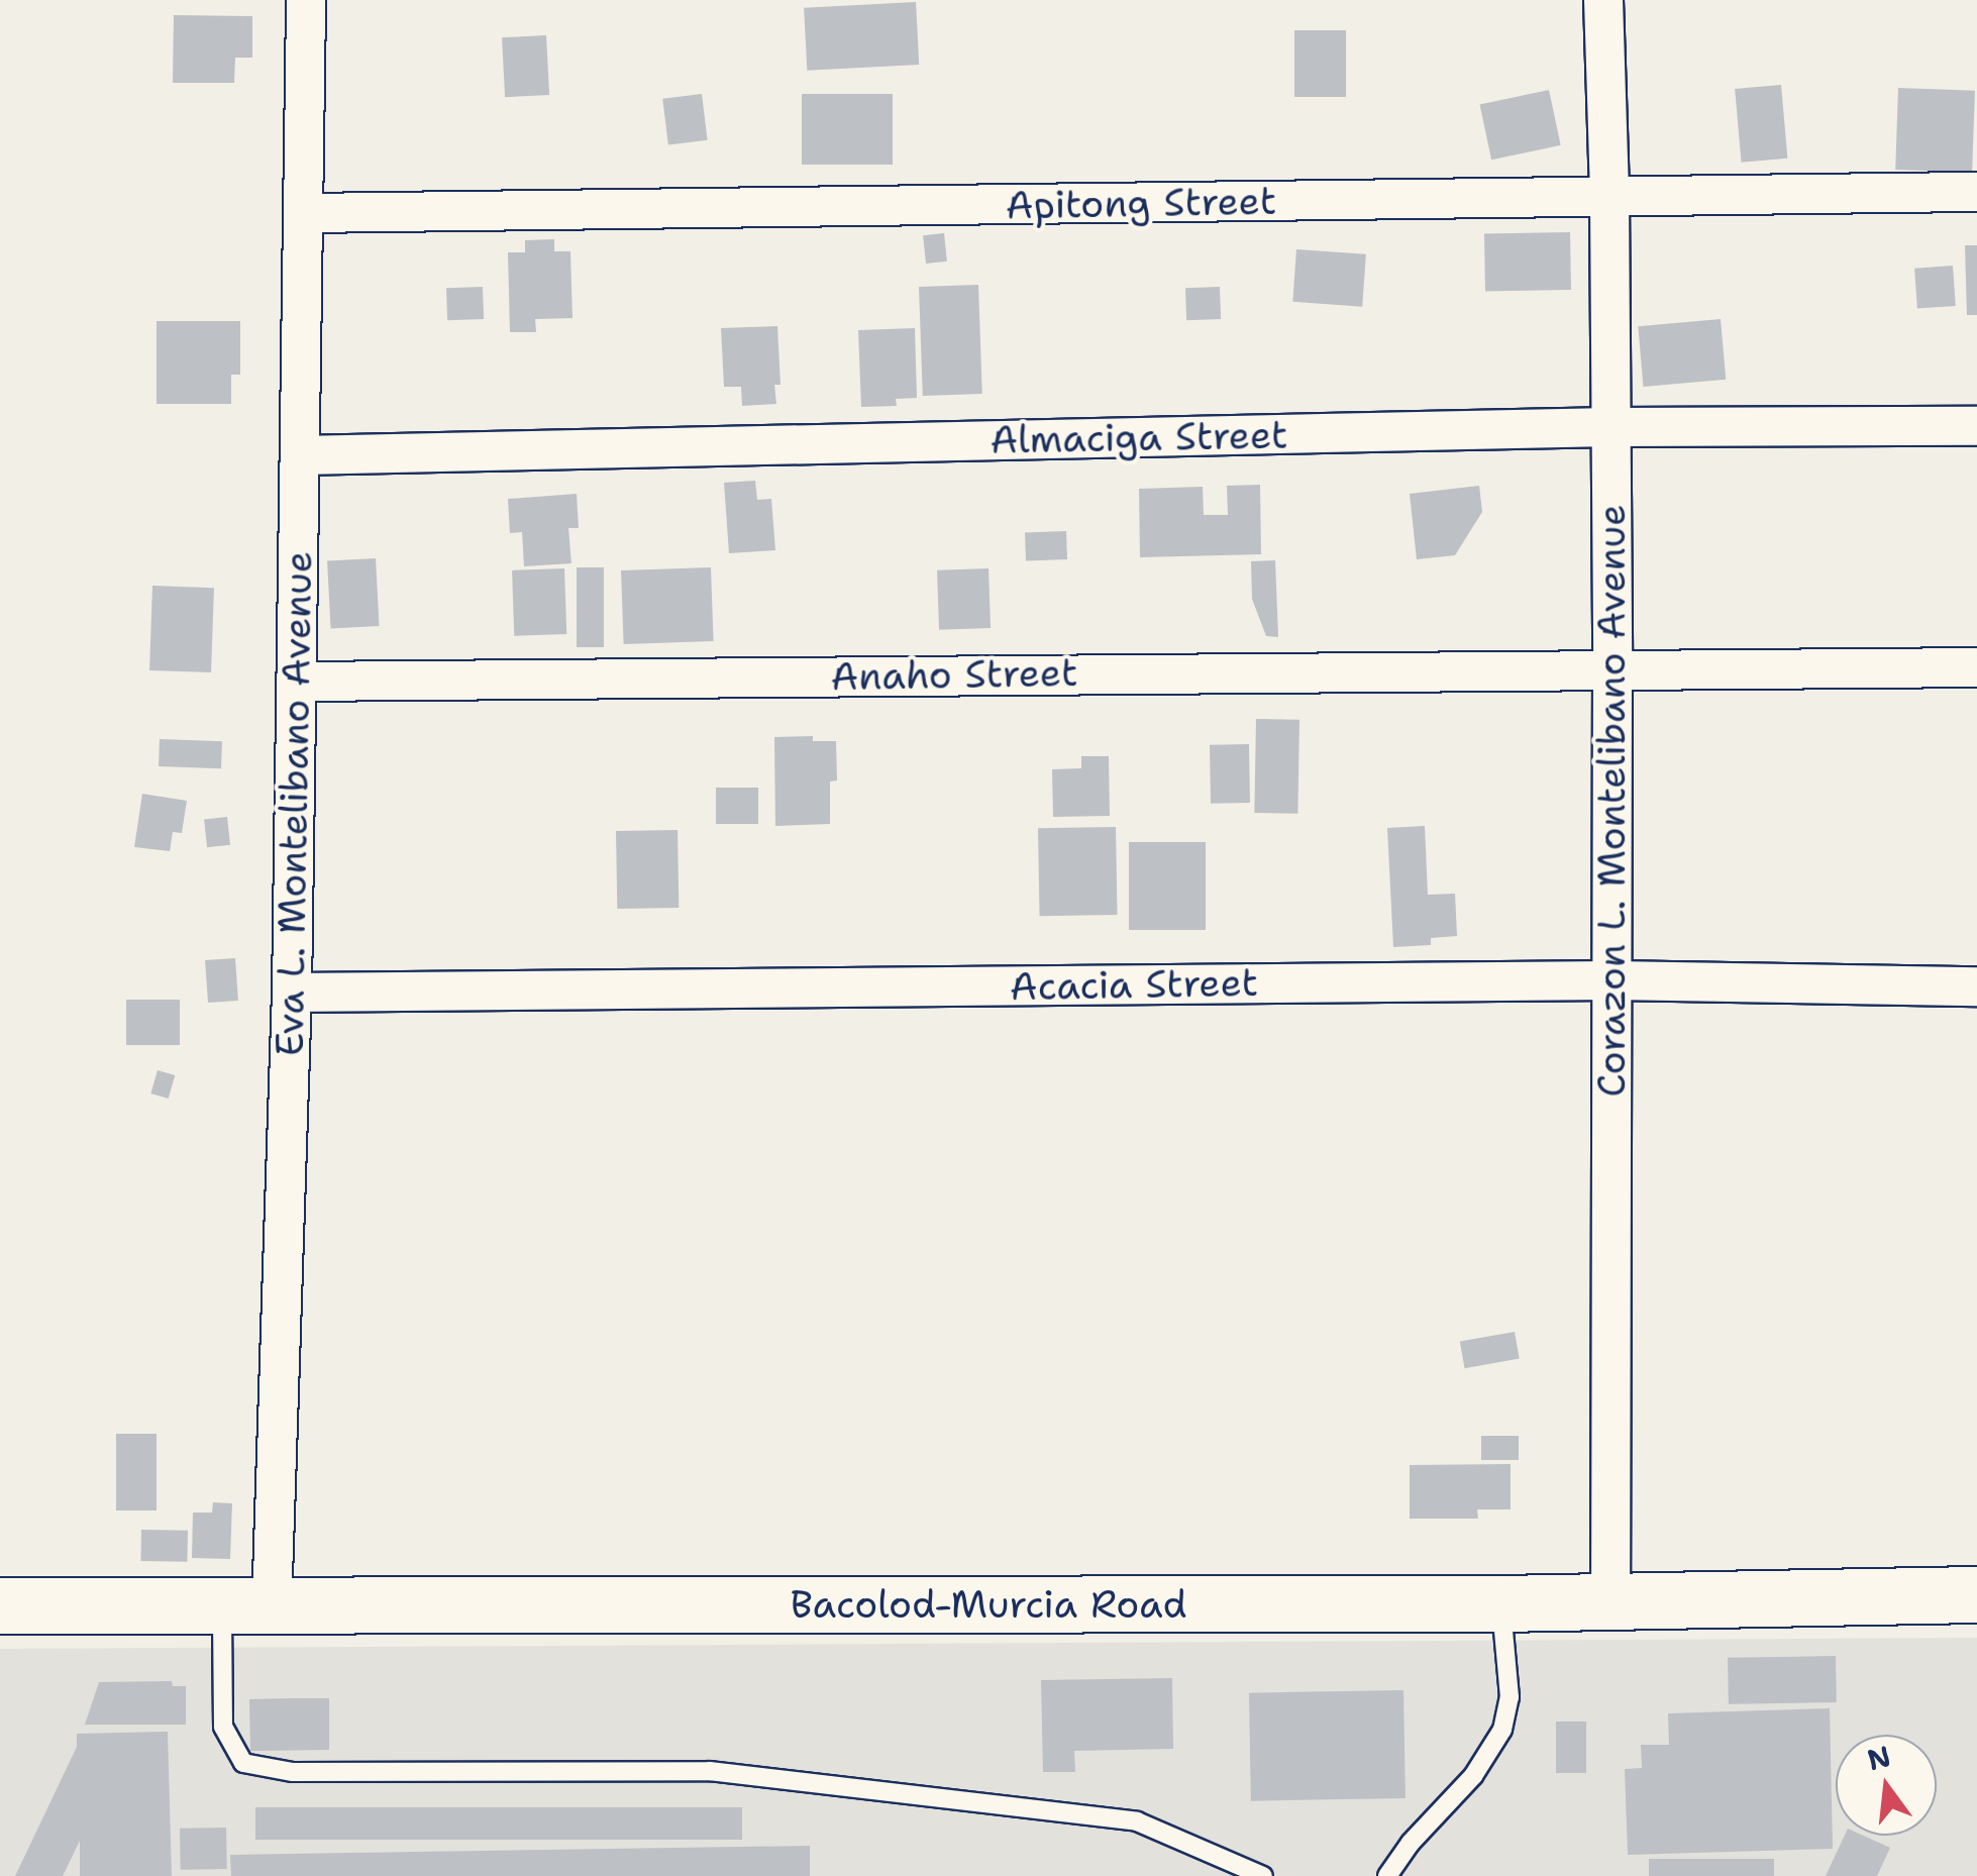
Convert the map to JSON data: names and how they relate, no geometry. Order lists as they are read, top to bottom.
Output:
{
  "streets": {
    "highway": ["Bacolod-Murcia Road"],
    "street": [
      "Apitong Street",
      "Almaciga Street",
      "Anaho Street",
      "Corazon L. Montelibano Avenue",
      "Eva L. Montelibano Avenue",
      "Acacia Street"
    ]
  },
  "crossings": [
    ["Apitong Street", "Corazon L. Montelibano Avenue"],
    ["Apitong Street", "Eva L. Montelibano Avenue"],
    ["Almaciga Street", "Corazon L. Montelibano Avenue"],
    ["Almaciga Street", "Eva L. Montelibano Avenue"],
    ["Anaho Street", "Corazon L. Montelibano Avenue"],
    ["Anaho Street", "Eva L. Montelibano Avenue"],
    ["Corazon L. Montelibano Avenue", "Acacia Street"],
    ["Corazon L. Montelibano Avenue", "Bacolod-Murcia Road"],
    ["Eva L. Montelibano Avenue", "Acacia Street"],
    ["Eva L. Montelibano Avenue", "Bacolod-Murcia Road"]
  ],
  "north": "top"
}
